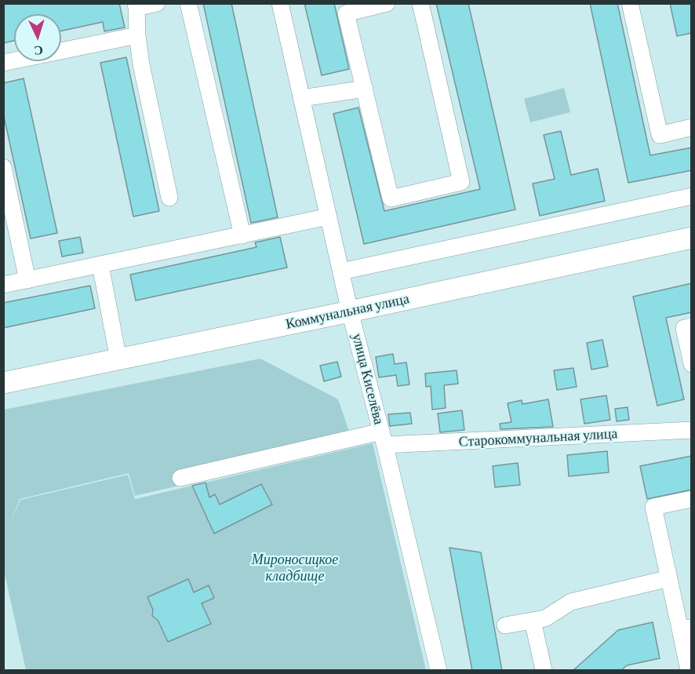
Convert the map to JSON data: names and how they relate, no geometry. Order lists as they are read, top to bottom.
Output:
{
  "streets": {
    "main road": ["Коммунальная улица"],
    "street": ["улица Киселёва", "Старокоммунальная улица"]
  },
  "crossings": [
    ["Коммунальная улица", "улица Киселёва"],
    ["улица Киселёва", "Старокоммунальная улица"]
  ],
  "parks": ["Мироносицкое кладбище"],
  "north": "bottom"
}
